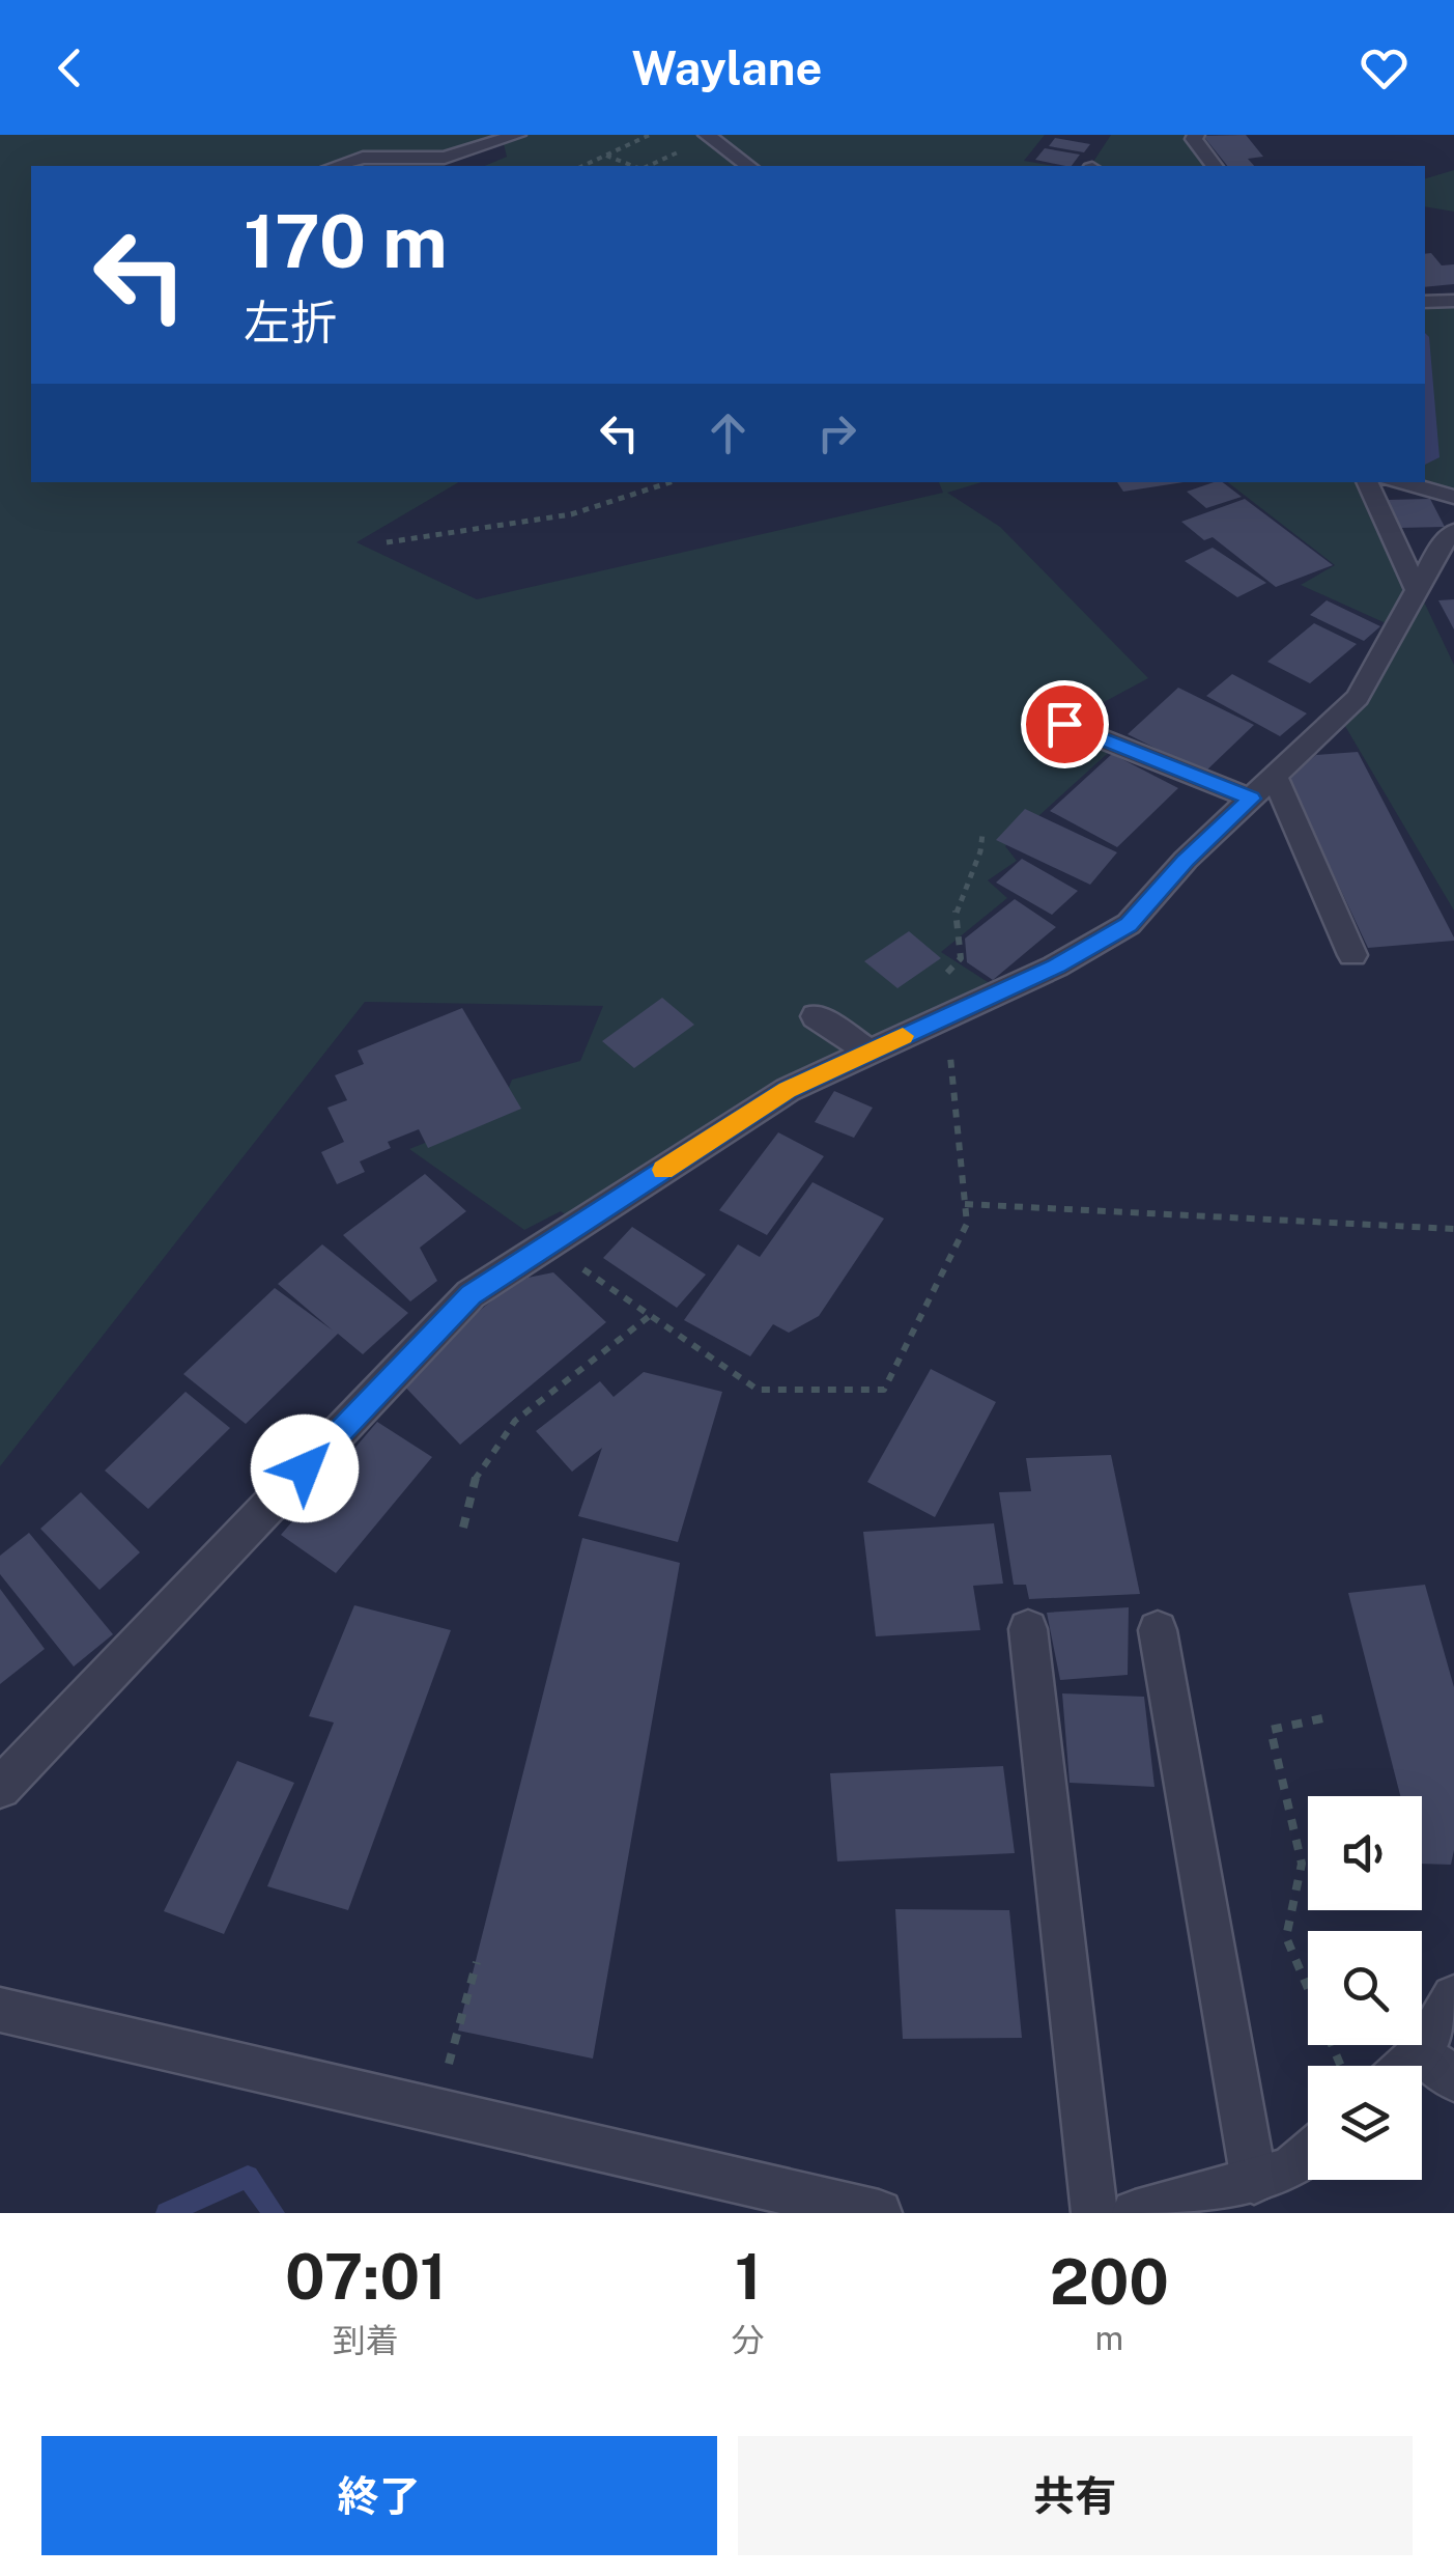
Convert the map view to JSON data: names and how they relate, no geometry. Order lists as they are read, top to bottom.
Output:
{
  "page": {
    "header": "Waylane",
    "turn": ["170 m", "左折"],
    "eta": [
      "07:01",
      "到着",
      "1",
      "分",
      "200",
      "m"
    ],
    "buttons": ["終了", "共有"]
  }
}
